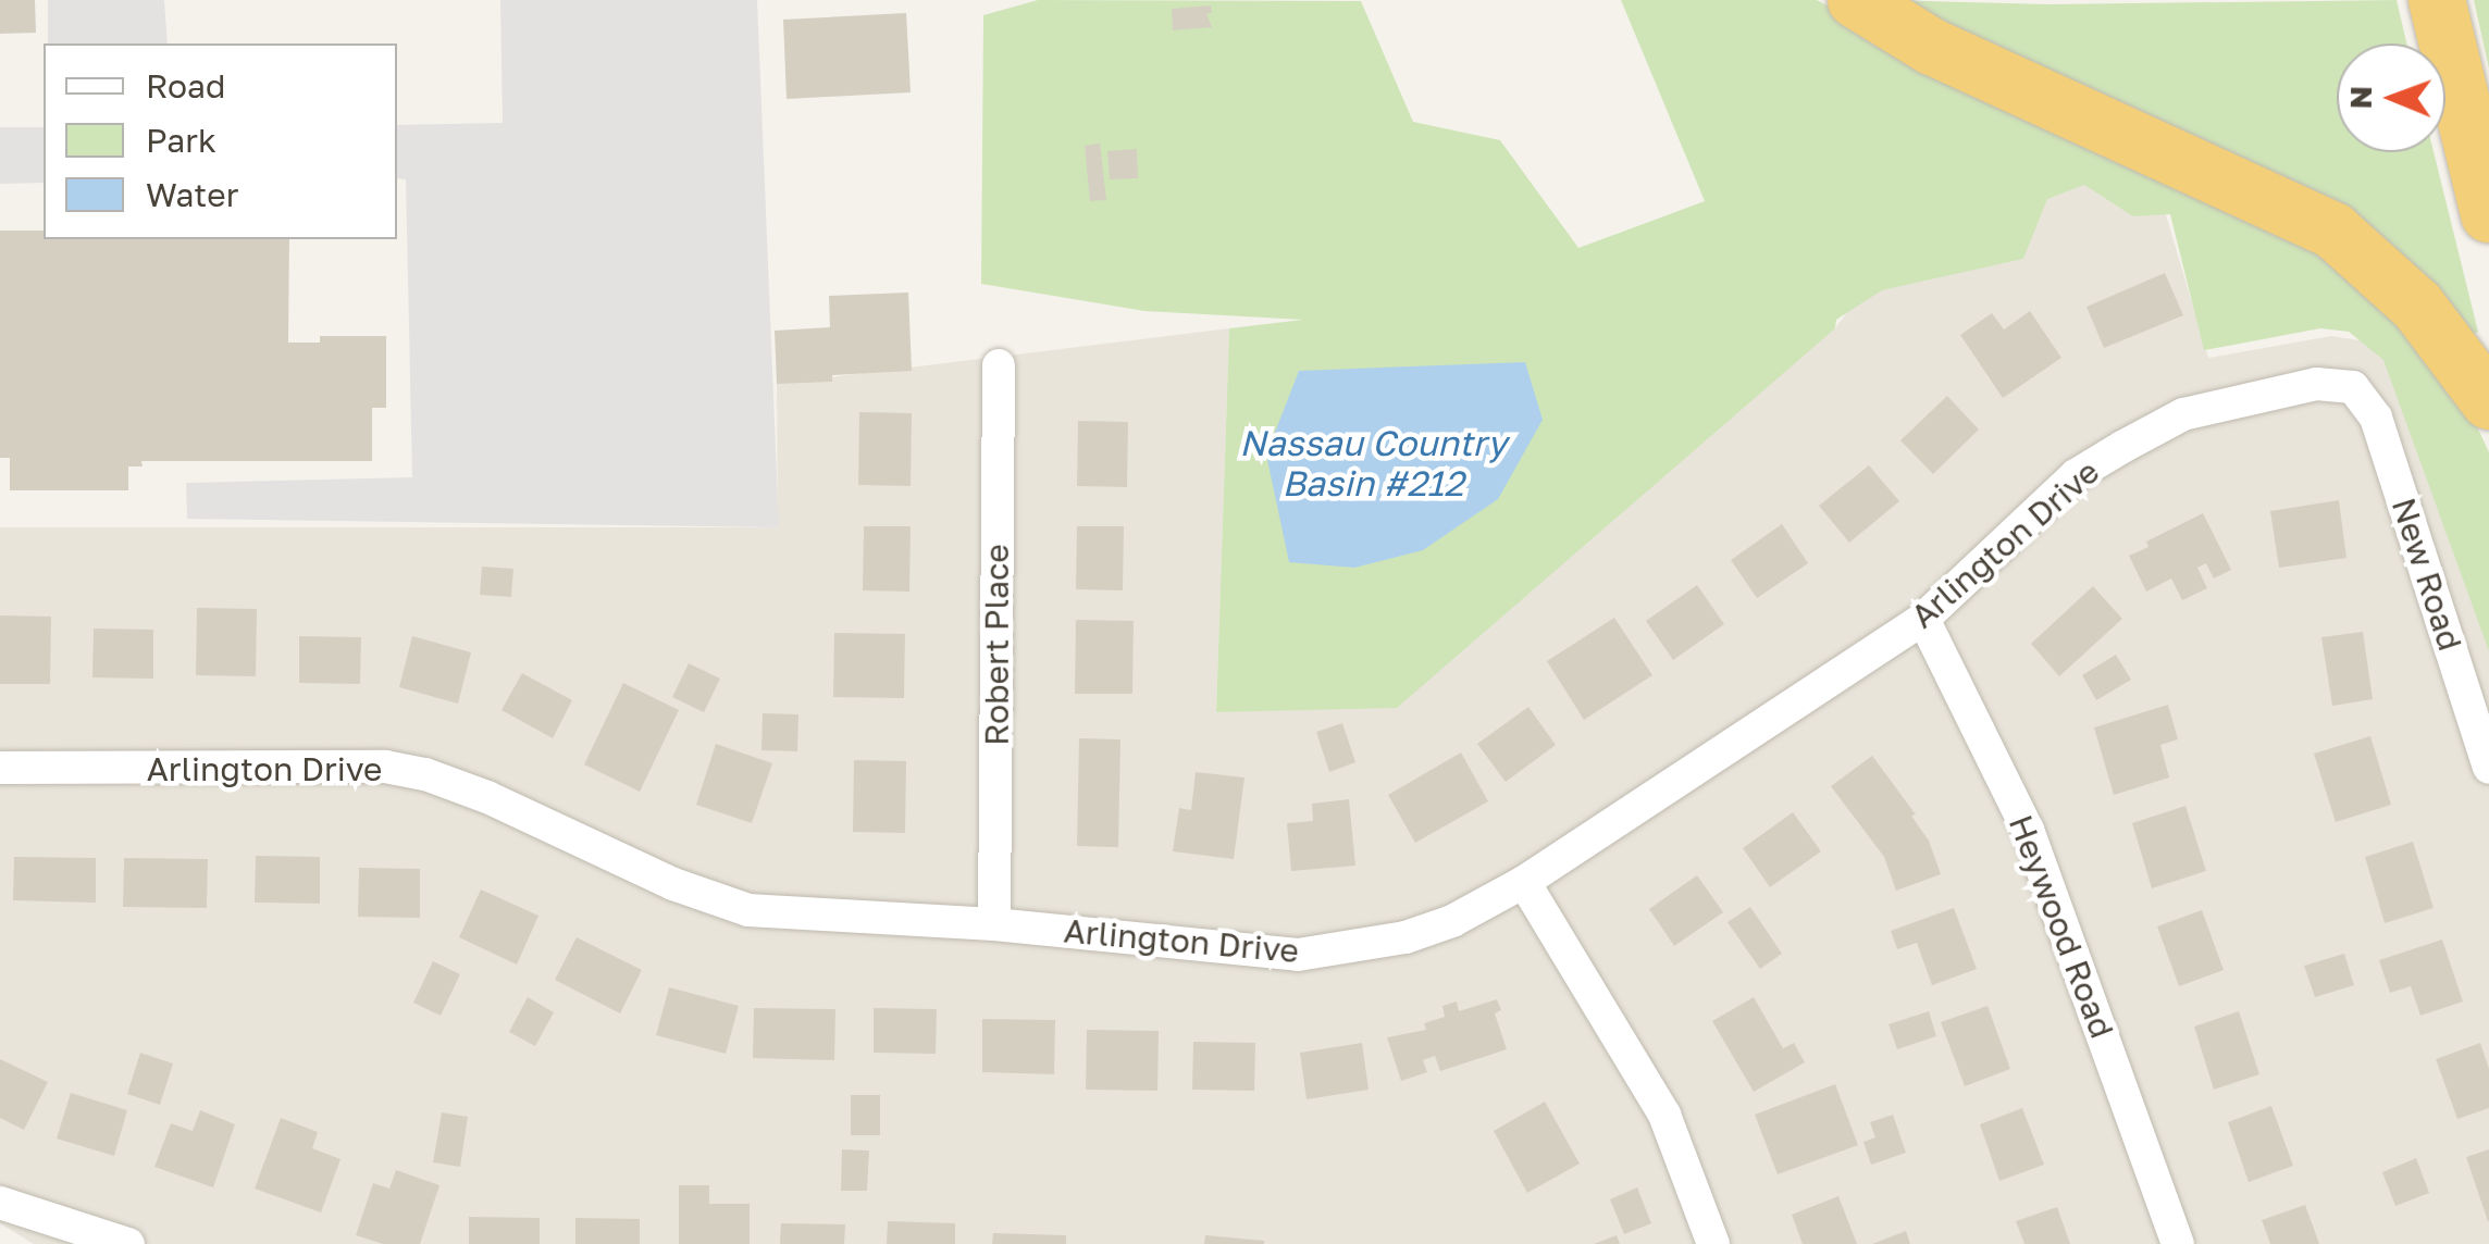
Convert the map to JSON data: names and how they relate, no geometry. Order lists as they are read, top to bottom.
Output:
{
  "streets": {
    "street": [
      "Arlington Drive",
      "New Road",
      "Robert Place",
      "Heywood Road"
    ]
  },
  "crossings": [
    ["Arlington Drive", "New Road"],
    ["Arlington Drive", "Robert Place"],
    ["Arlington Drive", "Heywood Road"]
  ],
  "water": ["Nassau Country Basin #212"],
  "legend": ["Road", "Park", "Water"],
  "north": "left"
}
